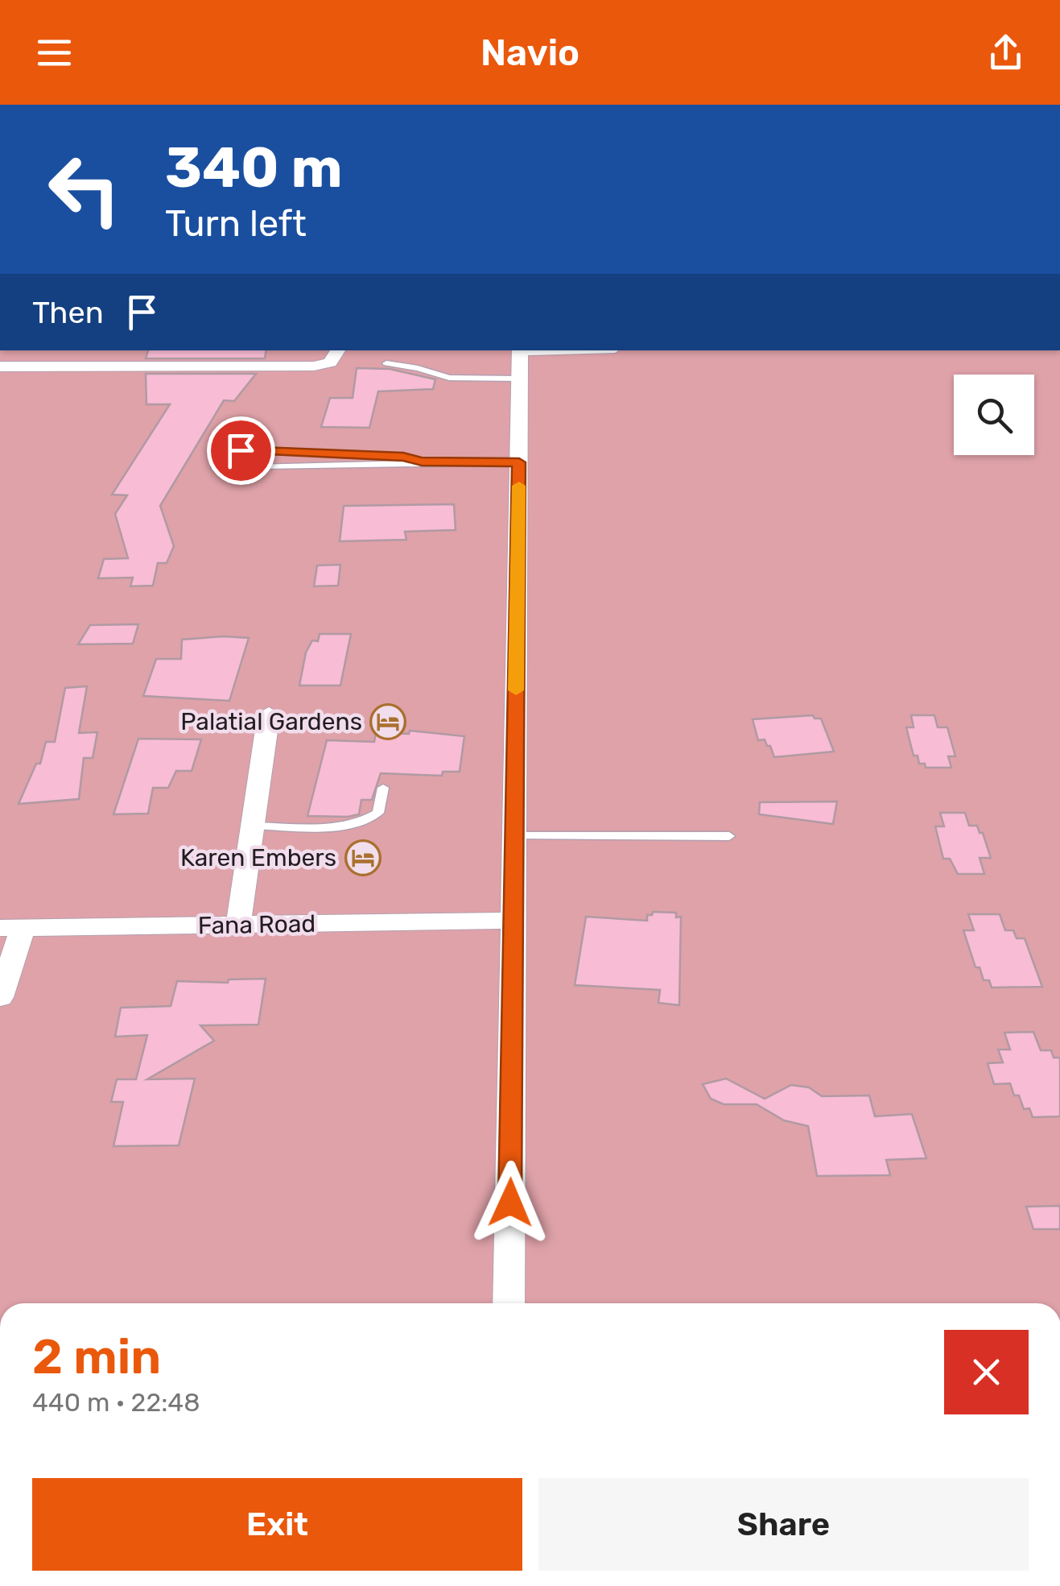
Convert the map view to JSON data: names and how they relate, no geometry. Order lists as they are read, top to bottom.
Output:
{
  "streets": {
    "street": ["Fana Road"]
  },
  "places": {
    "hotel": ["Palatial Gardens", "Karen Embers"]
  },
  "page": {
    "header": "Navio",
    "turn": ["340 m", "Turn left"],
    "then": "Then",
    "heading": ["2 min", "440 m · 22:48"],
    "buttons": ["Exit", "Share"]
  }
}
